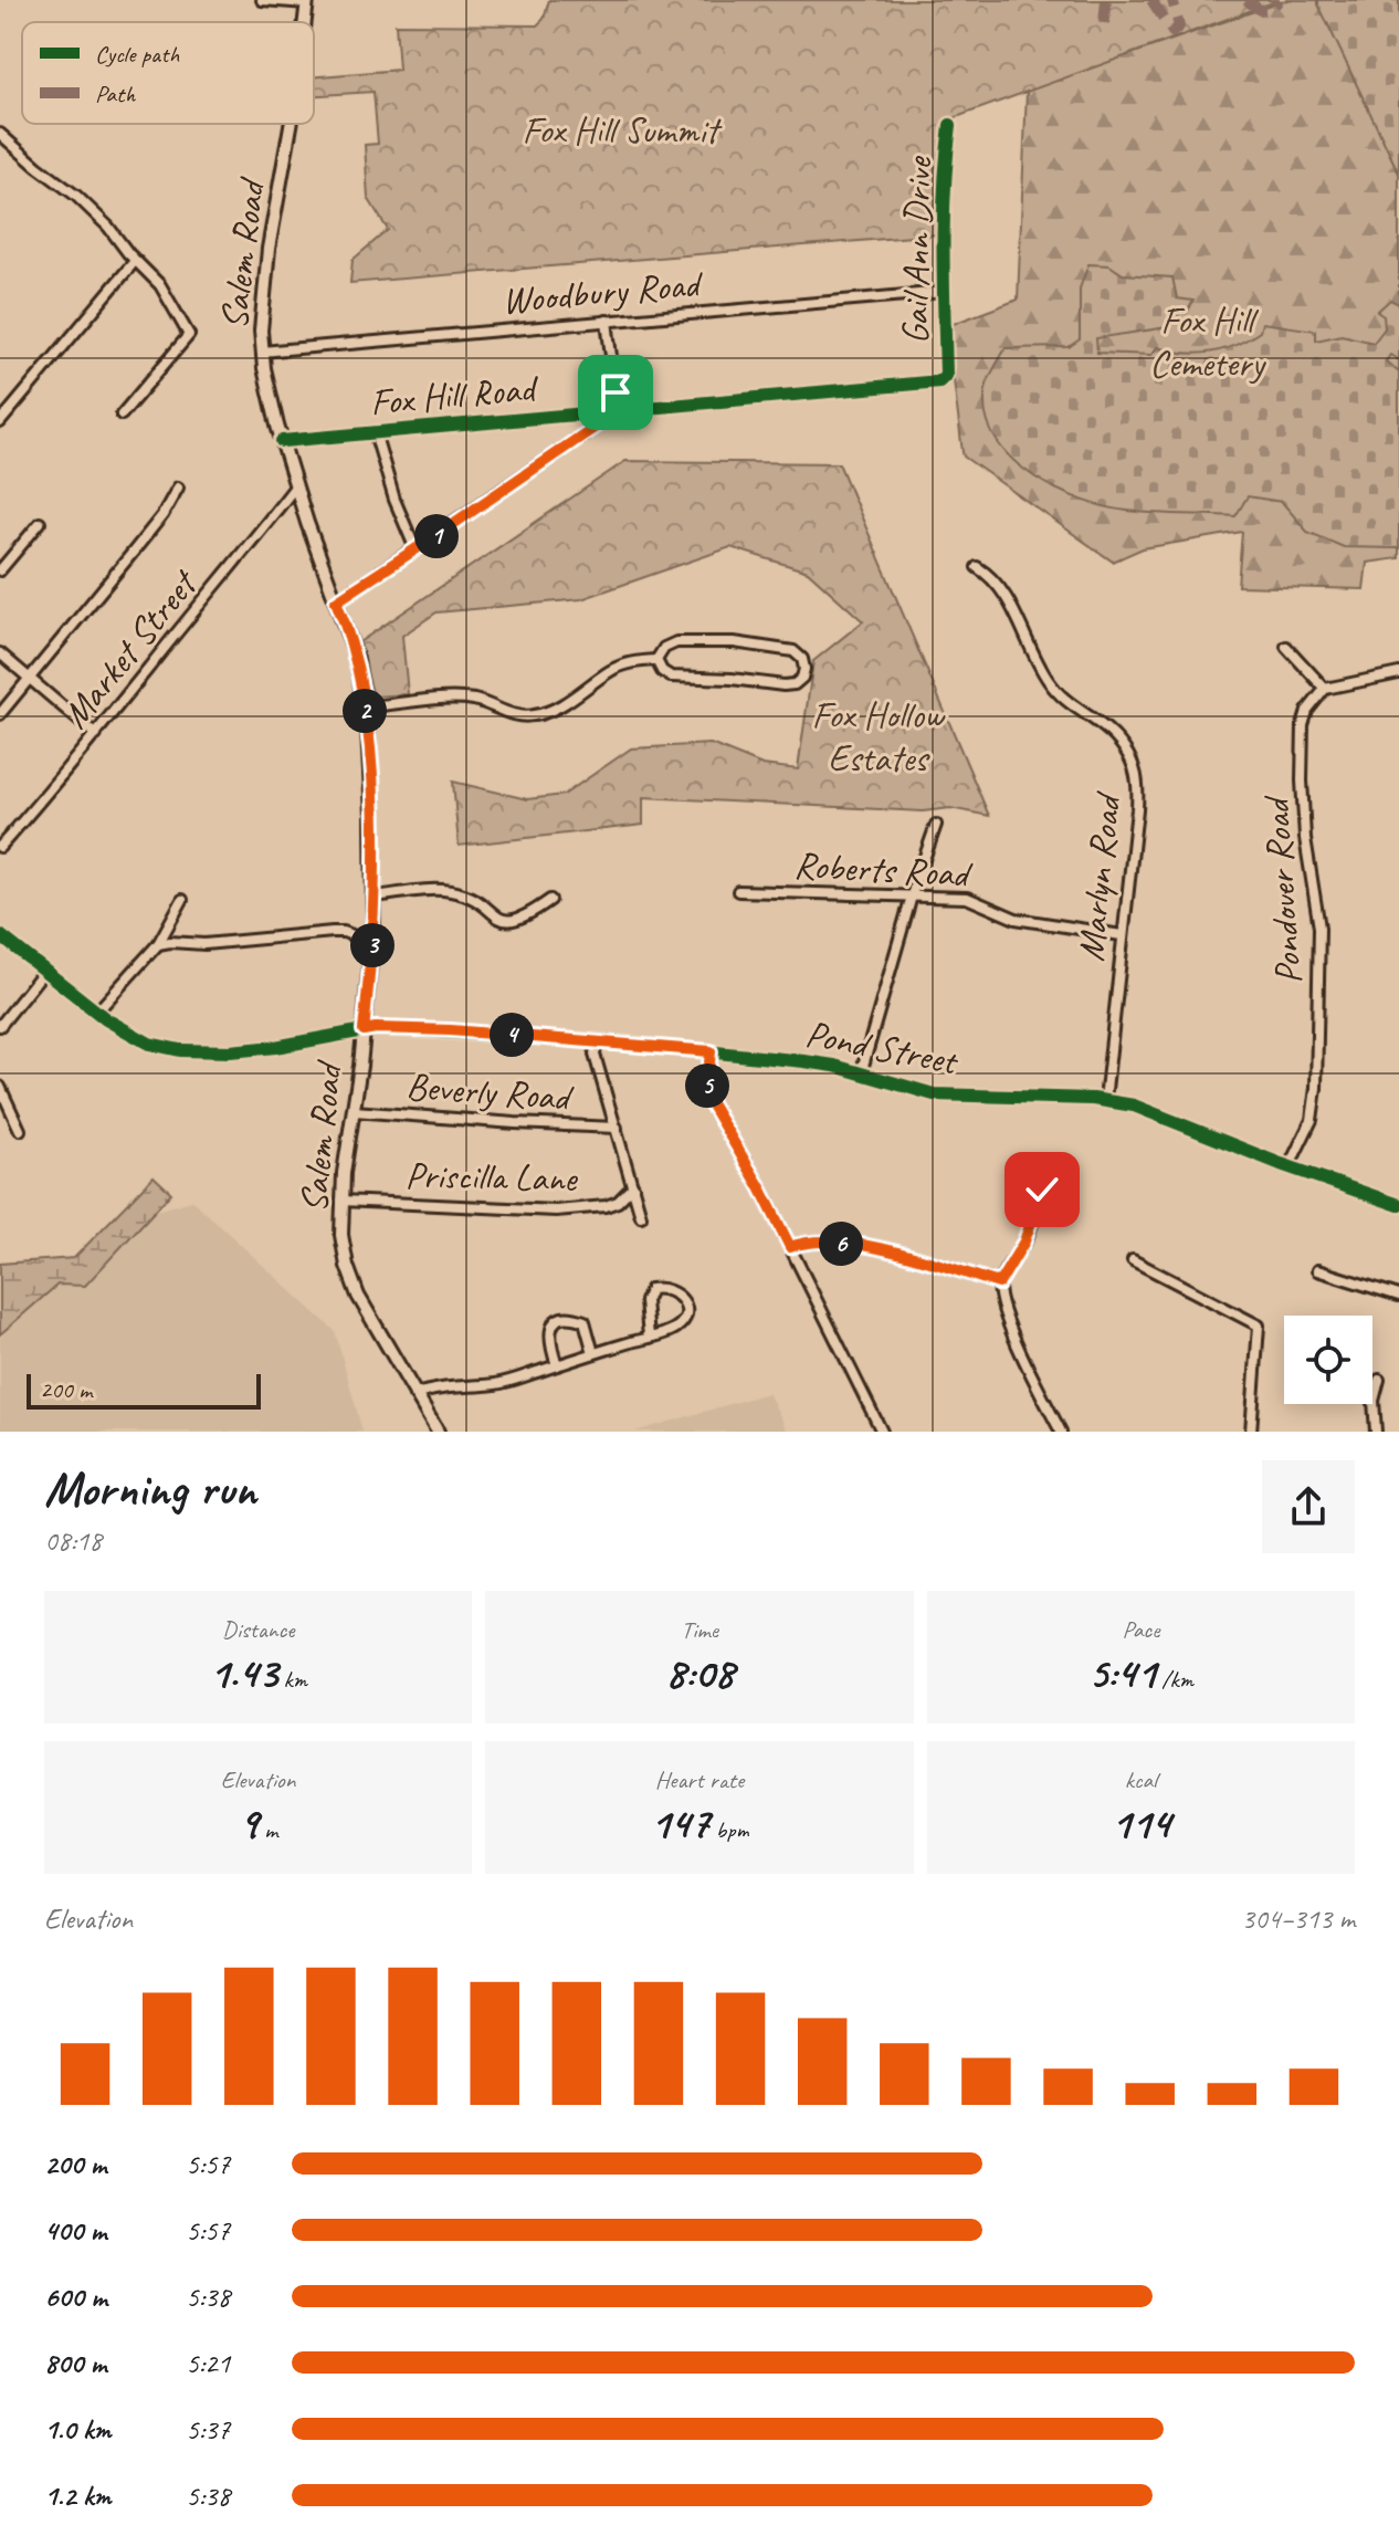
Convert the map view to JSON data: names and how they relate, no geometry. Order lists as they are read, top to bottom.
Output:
{
  "streets": {
    "main road": ["Salem Road"],
    "street": [
      "Gail Ann Drive",
      "Woodbury Road",
      "Fox Hill Road",
      "Market Street",
      "Roberts Road",
      "Marlyn Road",
      "Pondover Road",
      "Pond Street",
      "Beverly Road",
      "Priscilla Lane"
    ]
  },
  "crossings": [
    ["Gail Ann Drive", "Woodbury Road"],
    ["Gail Ann Drive", "Fox Hill Road"],
    ["Salem Road", "Woodbury Road"],
    ["Salem Road", "Fox Hill Road"],
    ["Salem Road", "Market Street"],
    ["Salem Road", "Pond Street"],
    ["Salem Road", "Beverly Road"],
    ["Salem Road", "Priscilla Lane"],
    ["Roberts Road", "Marlyn Road"],
    ["Marlyn Road", "Pond Street"],
    ["Pondover Road", "Pond Street"]
  ],
  "parks": ["Fox Hill Summit", "Fox Hill Cemetery", "Fox Hollow Estates"],
  "legend": ["Cycle path", "Path"],
  "scale_bar": "200 m",
  "page": {
    "pins": [
      "1",
      "2",
      "3",
      "4",
      "5",
      "6"
    ],
    "scale": "200 m",
    "heading": ["Morning run", "08:18"],
    "stats": [
      ["Distance", "1.43 km"],
      ["Time", "8:08"],
      ["Pace", "5:41 /km"],
      ["Elevation", "9 m"],
      ["Heart rate", "147 bpm"],
      ["kcal", "114"]
    ],
    "chart": ["Elevation", "304–313 m"],
    "list": [
      {
        "name": "200 m",
        "note": "5:57"
      },
      {
        "name": "400 m",
        "note": "5:57"
      },
      {
        "name": "600 m",
        "note": "5:38"
      },
      {
        "name": "800 m",
        "note": "5:21"
      },
      {
        "name": "1.0 km",
        "note": "5:37"
      },
      {
        "name": "1.2 km",
        "note": "5:38"
      }
    ]
  }
}
